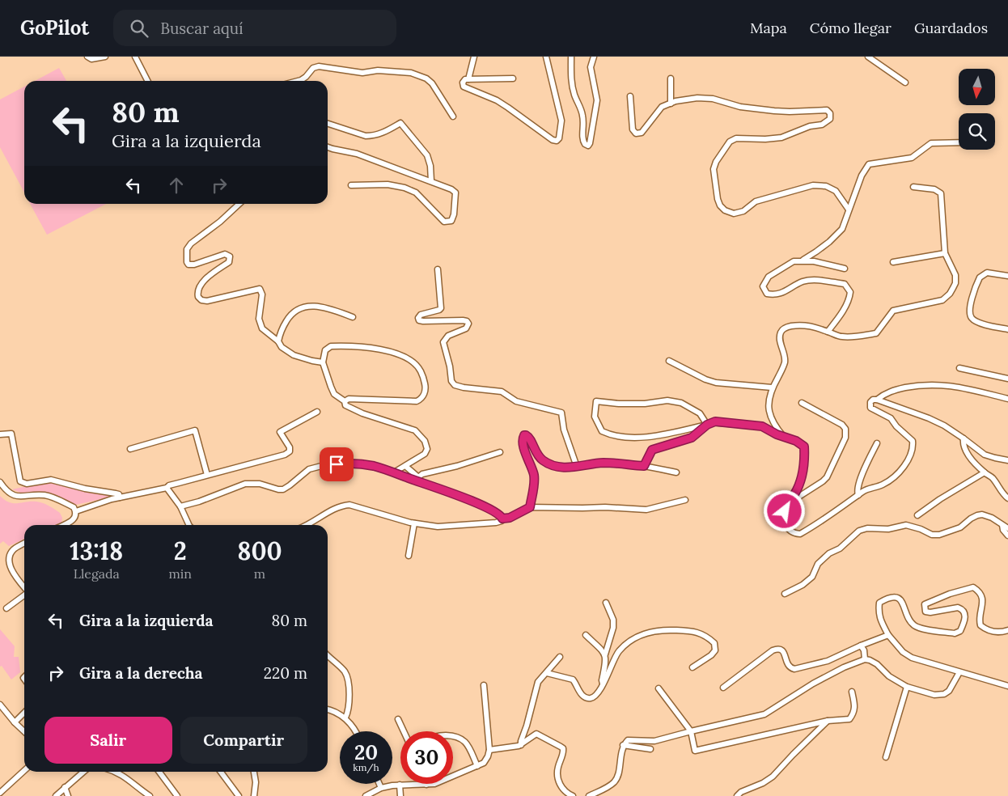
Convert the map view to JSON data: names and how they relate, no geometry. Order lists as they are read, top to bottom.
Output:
{
  "north": "bottom",
  "page": {
    "header": "GoPilot",
    "search": "Buscar aquí",
    "nav": ["Mapa", "Cómo llegar", "Guardados"],
    "turn": ["80 m", "Gira a la izquierda"],
    "eta": [
      "13:18",
      "Llegada",
      "2",
      "min",
      "800",
      "m"
    ],
    "list": [
      {
        "name": "Gira a la izquierda",
        "value": "80 m"
      },
      {
        "name": "Gira a la derecha",
        "value": "220 m"
      }
    ],
    "buttons": ["Salir", "Compartir"],
    "speed": "20 km/h",
    "limit": "30"
  }
}
